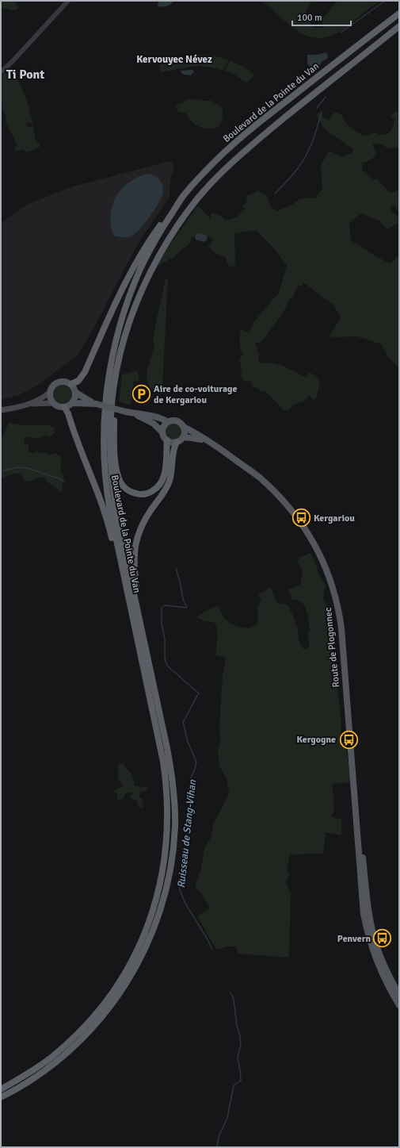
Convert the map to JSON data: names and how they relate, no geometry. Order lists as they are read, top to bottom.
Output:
{
  "streets": {
    "highway": ["Boulevard de la Pointe du Van"],
    "main road": ["Route de Plogonnec"]
  },
  "districts": ["Kervouyec Névez", "Ti Pont"],
  "water": ["Ruisseau de Stang-Vihan"],
  "places": {
    "parking": ["Aire de co-voiturage de Kergariou"],
    "bus stop": ["Kergariou", "Kergogne", "Penvern"]
  },
  "scale_bar": "100 m"
}
